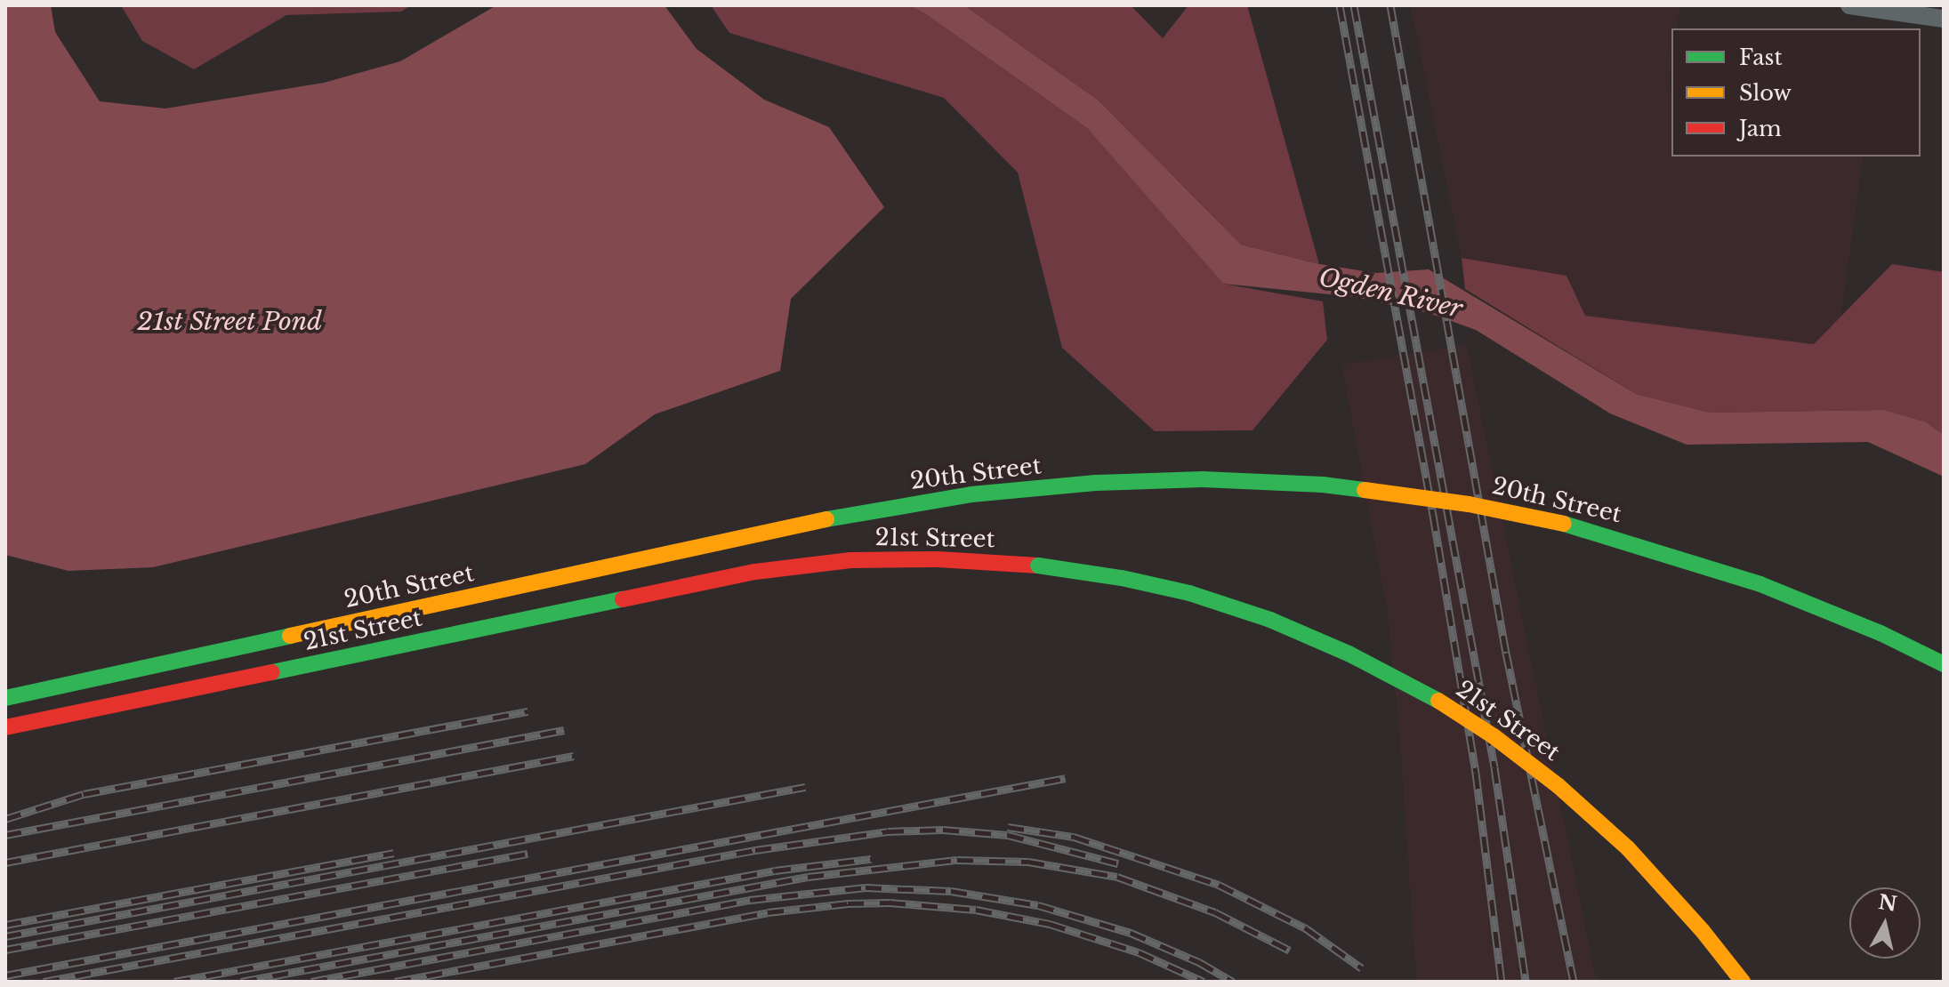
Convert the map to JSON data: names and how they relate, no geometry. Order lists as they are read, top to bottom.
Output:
{
  "streets": {
    "main road": ["20th Street", "21st Street"]
  },
  "water": ["Ogden River", "21st Street Pond"],
  "legend": ["Fast", "Slow", "Jam"],
  "north": "top"
}
